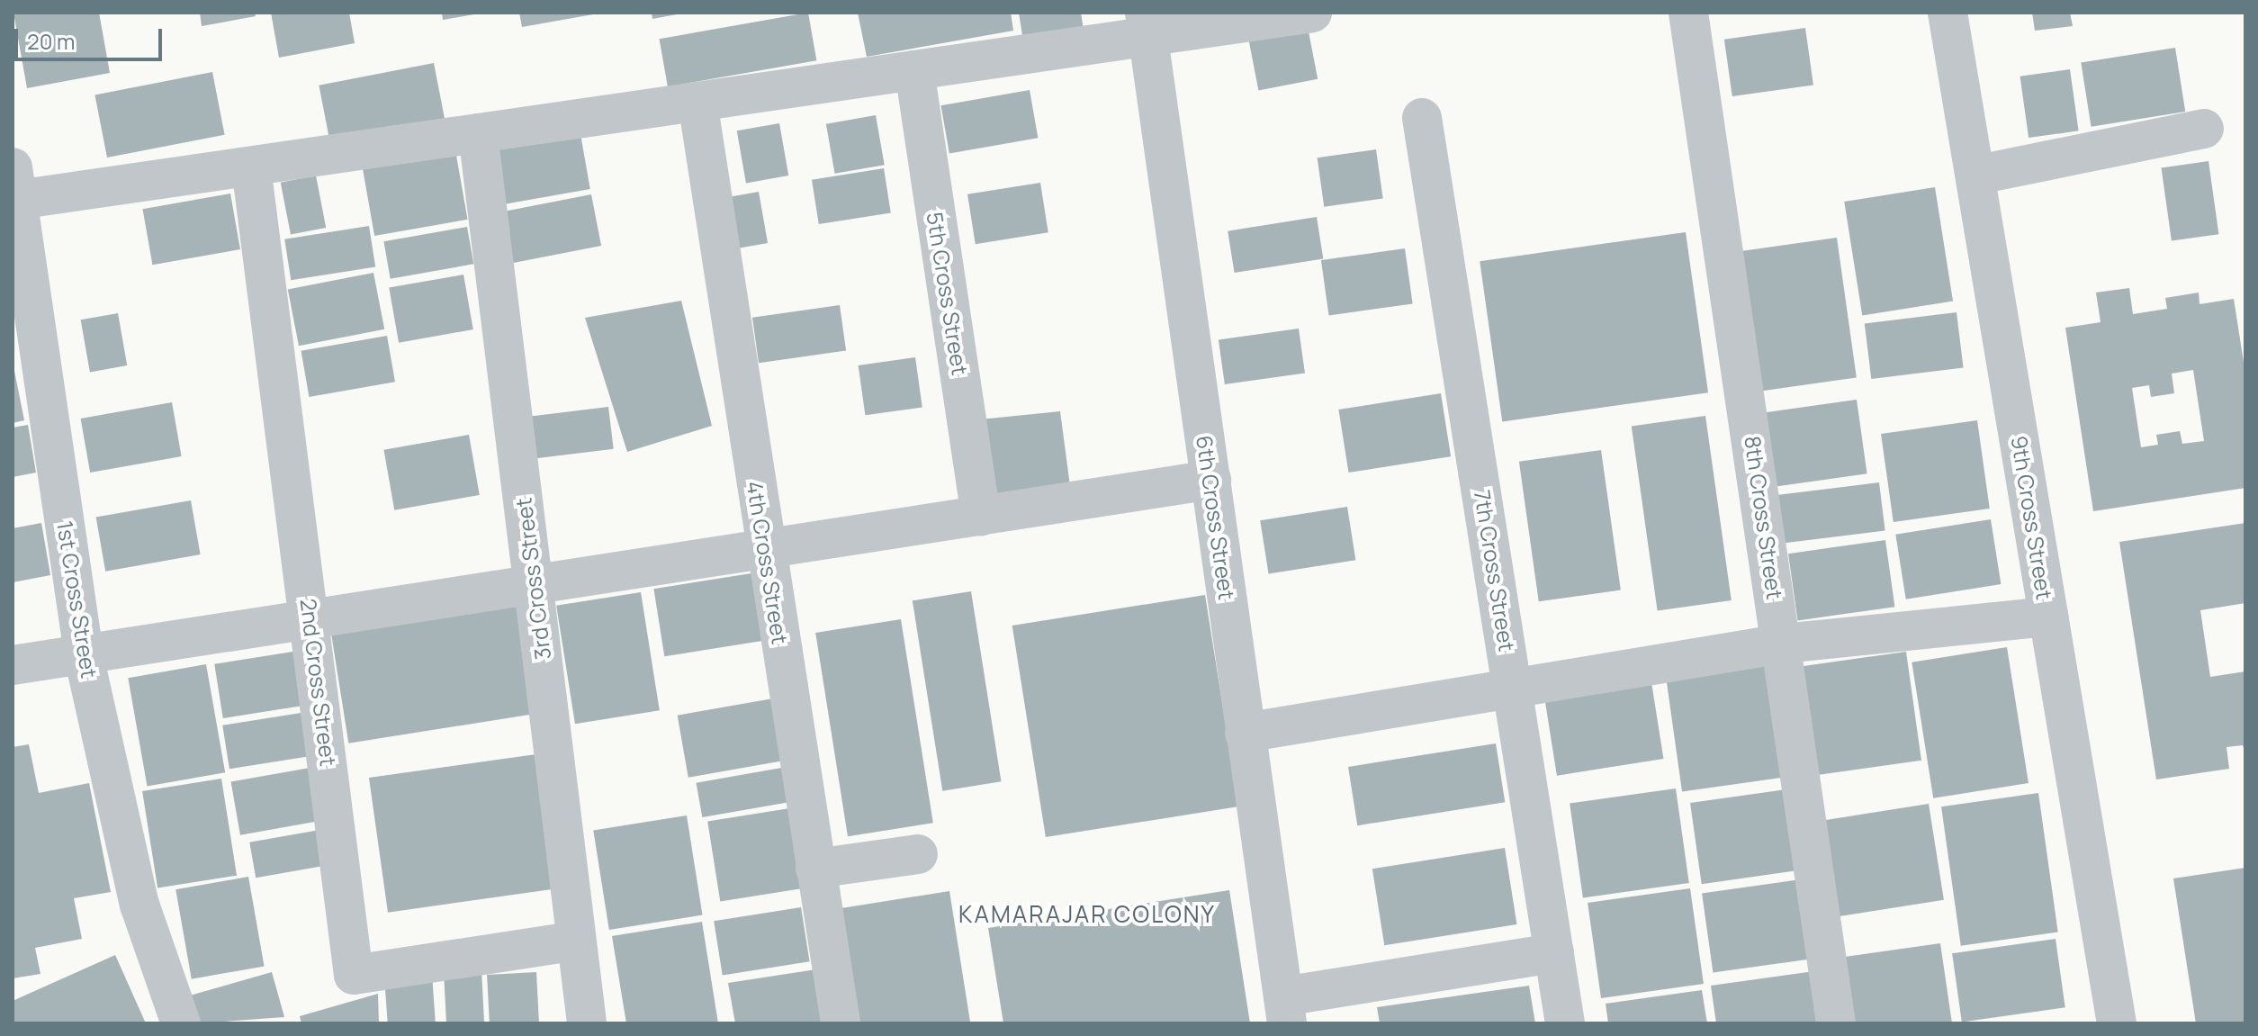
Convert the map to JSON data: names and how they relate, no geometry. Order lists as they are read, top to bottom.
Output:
{
  "streets": {
    "street": [
      "5th Cross Street",
      "6th Cross Street",
      "8th Cross Street",
      "9th Cross Street",
      "4th Cross Street",
      "7th Cross Street",
      "3rd Cross Street",
      "1st Cross Street",
      "2nd Cross Street"
    ]
  },
  "crossings": [
    ["3rd Cross Street", "2nd Cross Street"]
  ],
  "districts": ["KAMARAJAR COLONY"],
  "scale_bar": "20 m"
}
